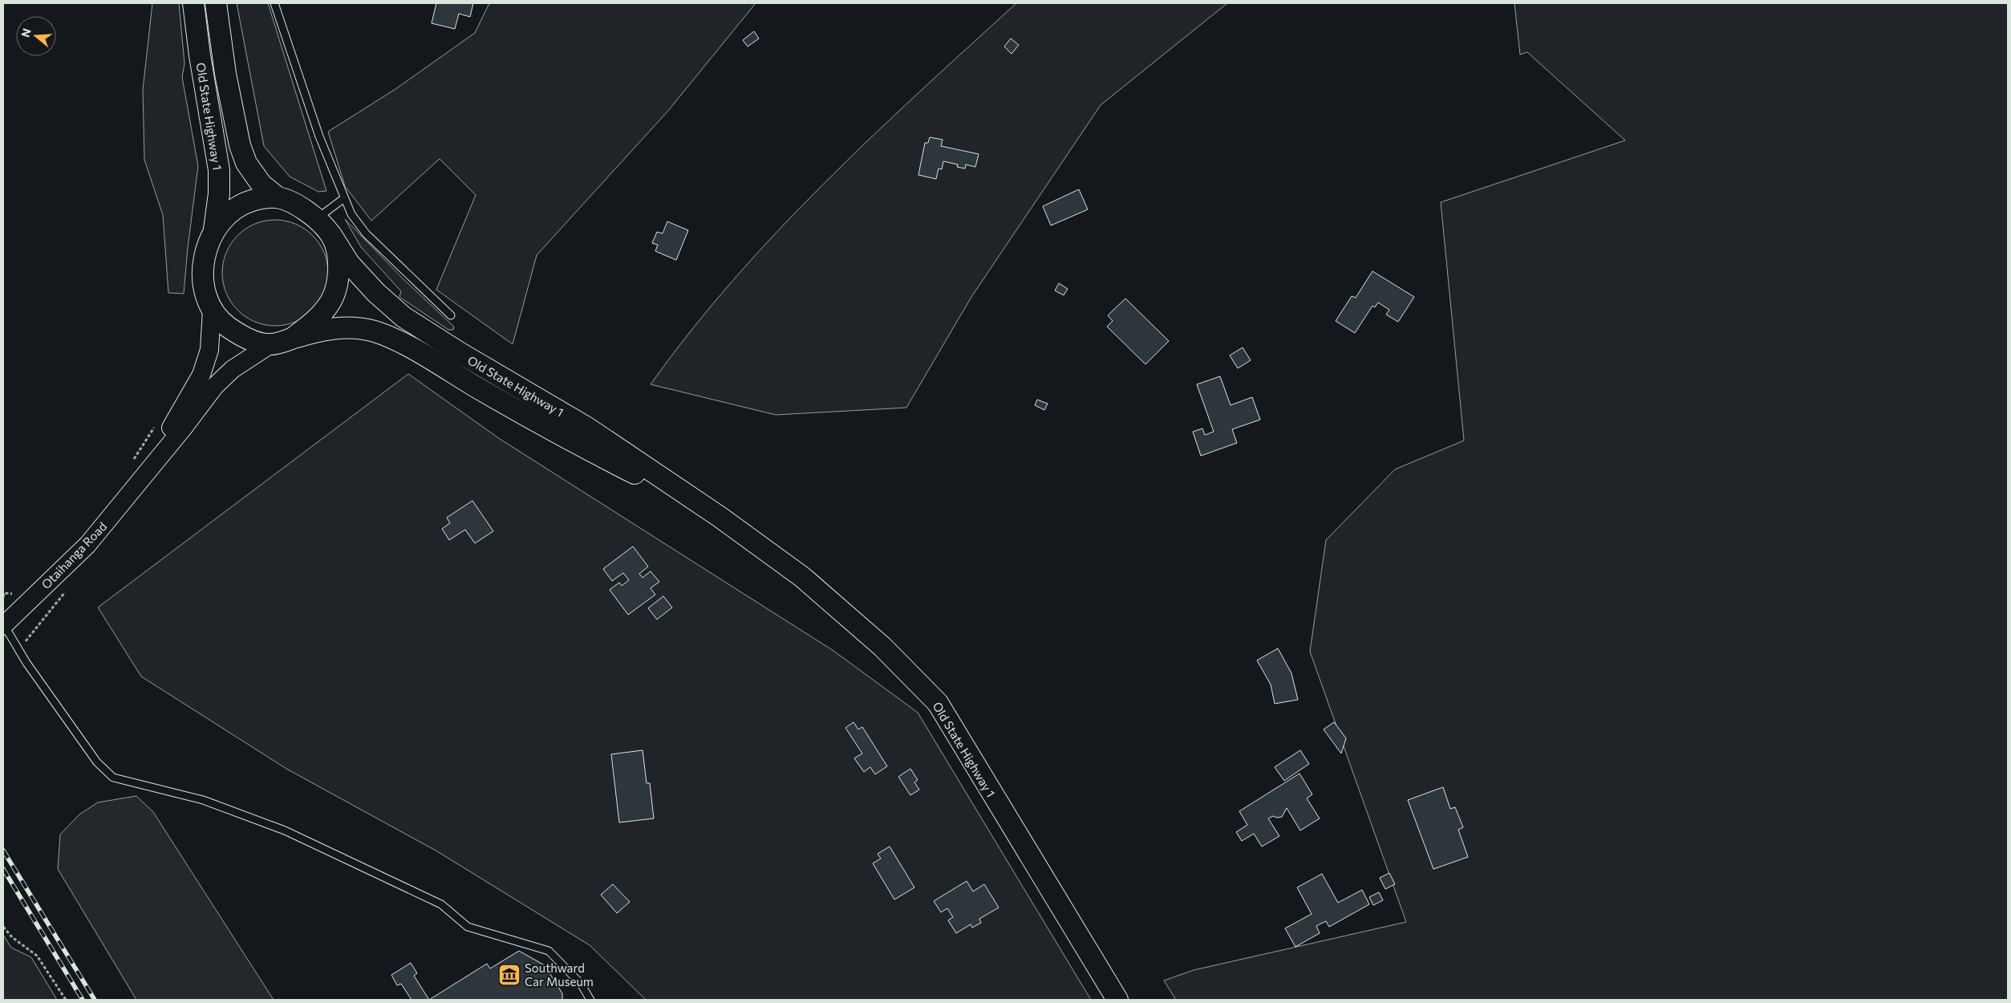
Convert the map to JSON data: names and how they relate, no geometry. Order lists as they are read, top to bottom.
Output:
{
  "streets": {
    "main road": ["Old State Highway 1"],
    "street": ["Otaihanga Road"]
  },
  "crossings": [
    ["Old State Highway 1", "Otaihanga Road"]
  ],
  "places": {
    "museum": ["Southward Car Museum"]
  },
  "north": "left"
}
